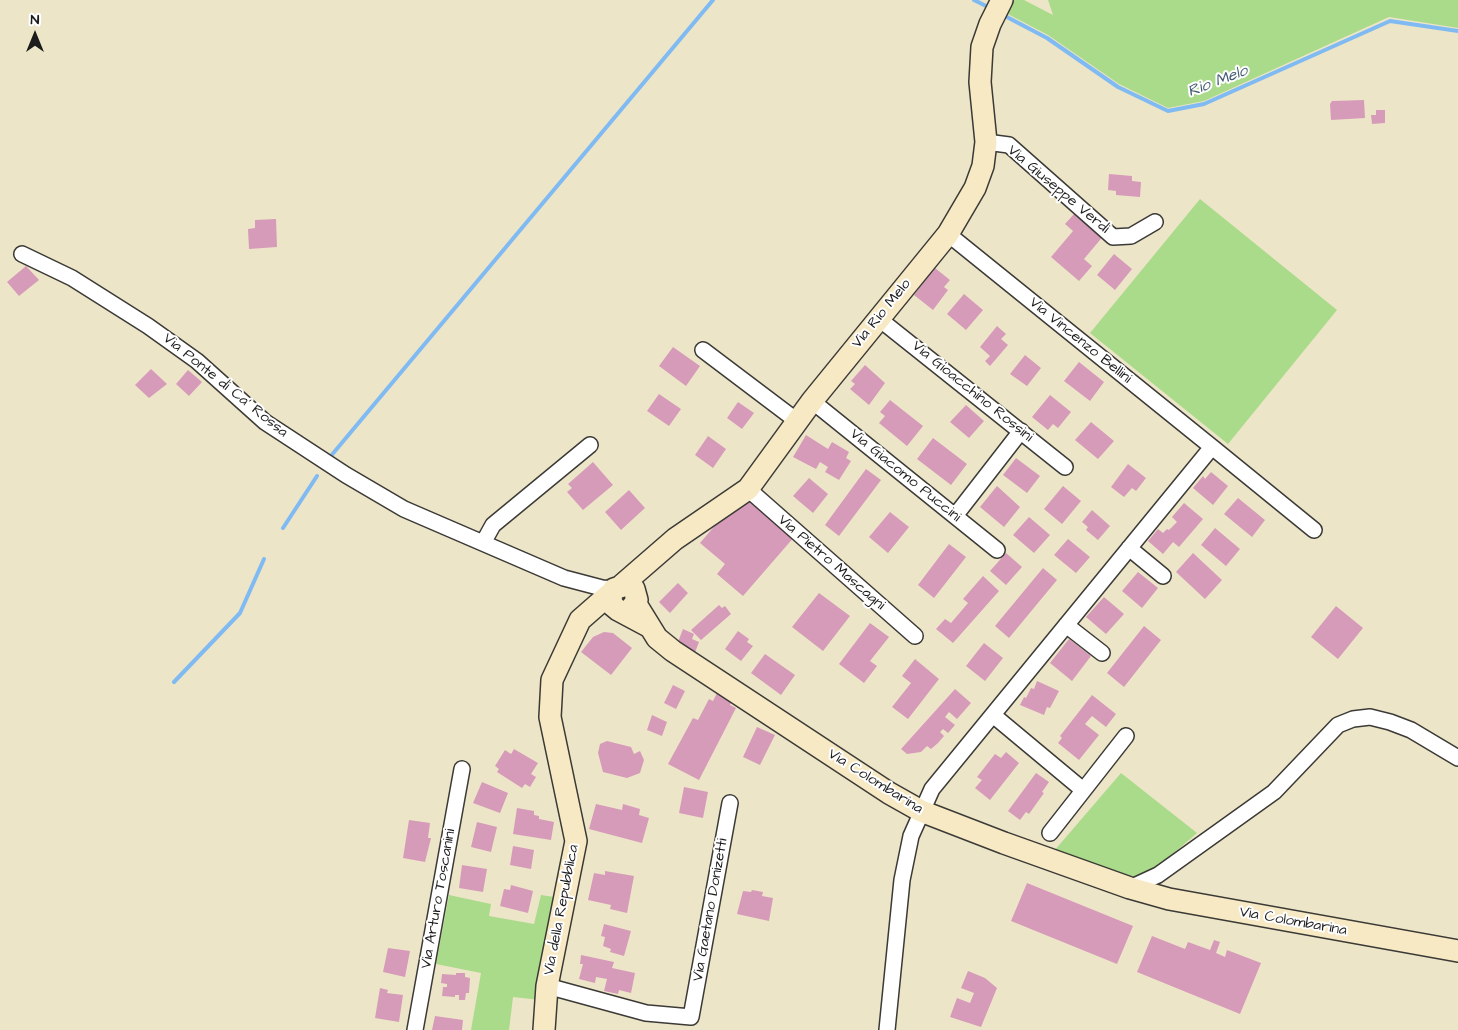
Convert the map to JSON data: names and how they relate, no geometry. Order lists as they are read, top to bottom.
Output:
{
  "streets": {
    "street": [
      "Via Giuseppe Verdi",
      "Via Rio Melo",
      "Via Vincenzo Bellini",
      "Via Ponte di Ca' Rossa",
      "Via Gioacchino Rossini",
      "Via Giacomo Puccini",
      "Via Pietro Mascagni",
      "Via Colombarina",
      "Via Arturo Toscanini",
      "Via della Repubblica",
      "Via Gaetano Donizetti"
    ]
  },
  "crossings": [
    ["Via Giuseppe Verdi", "Via Rio Melo"],
    ["Via Rio Melo", "Via Vincenzo Bellini"],
    ["Via Rio Melo", "Via Ponte di Ca' Rossa"],
    ["Via Rio Melo", "Via Gioacchino Rossini"],
    ["Via Rio Melo", "Via Giacomo Puccini"],
    ["Via Rio Melo", "Via Pietro Mascagni"],
    ["Via Rio Melo", "Via Colombarina"],
    ["Via Rio Melo", "Via della Repubblica"],
    ["Via Ponte di Ca' Rossa", "Via Colombarina"],
    ["Via Ponte di Ca' Rossa", "Via della Repubblica"],
    ["Via Colombarina", "Via della Repubblica"],
    ["Via della Repubblica", "Via Gaetano Donizetti"]
  ],
  "water": ["Rio Melo"],
  "north": "top"
}
